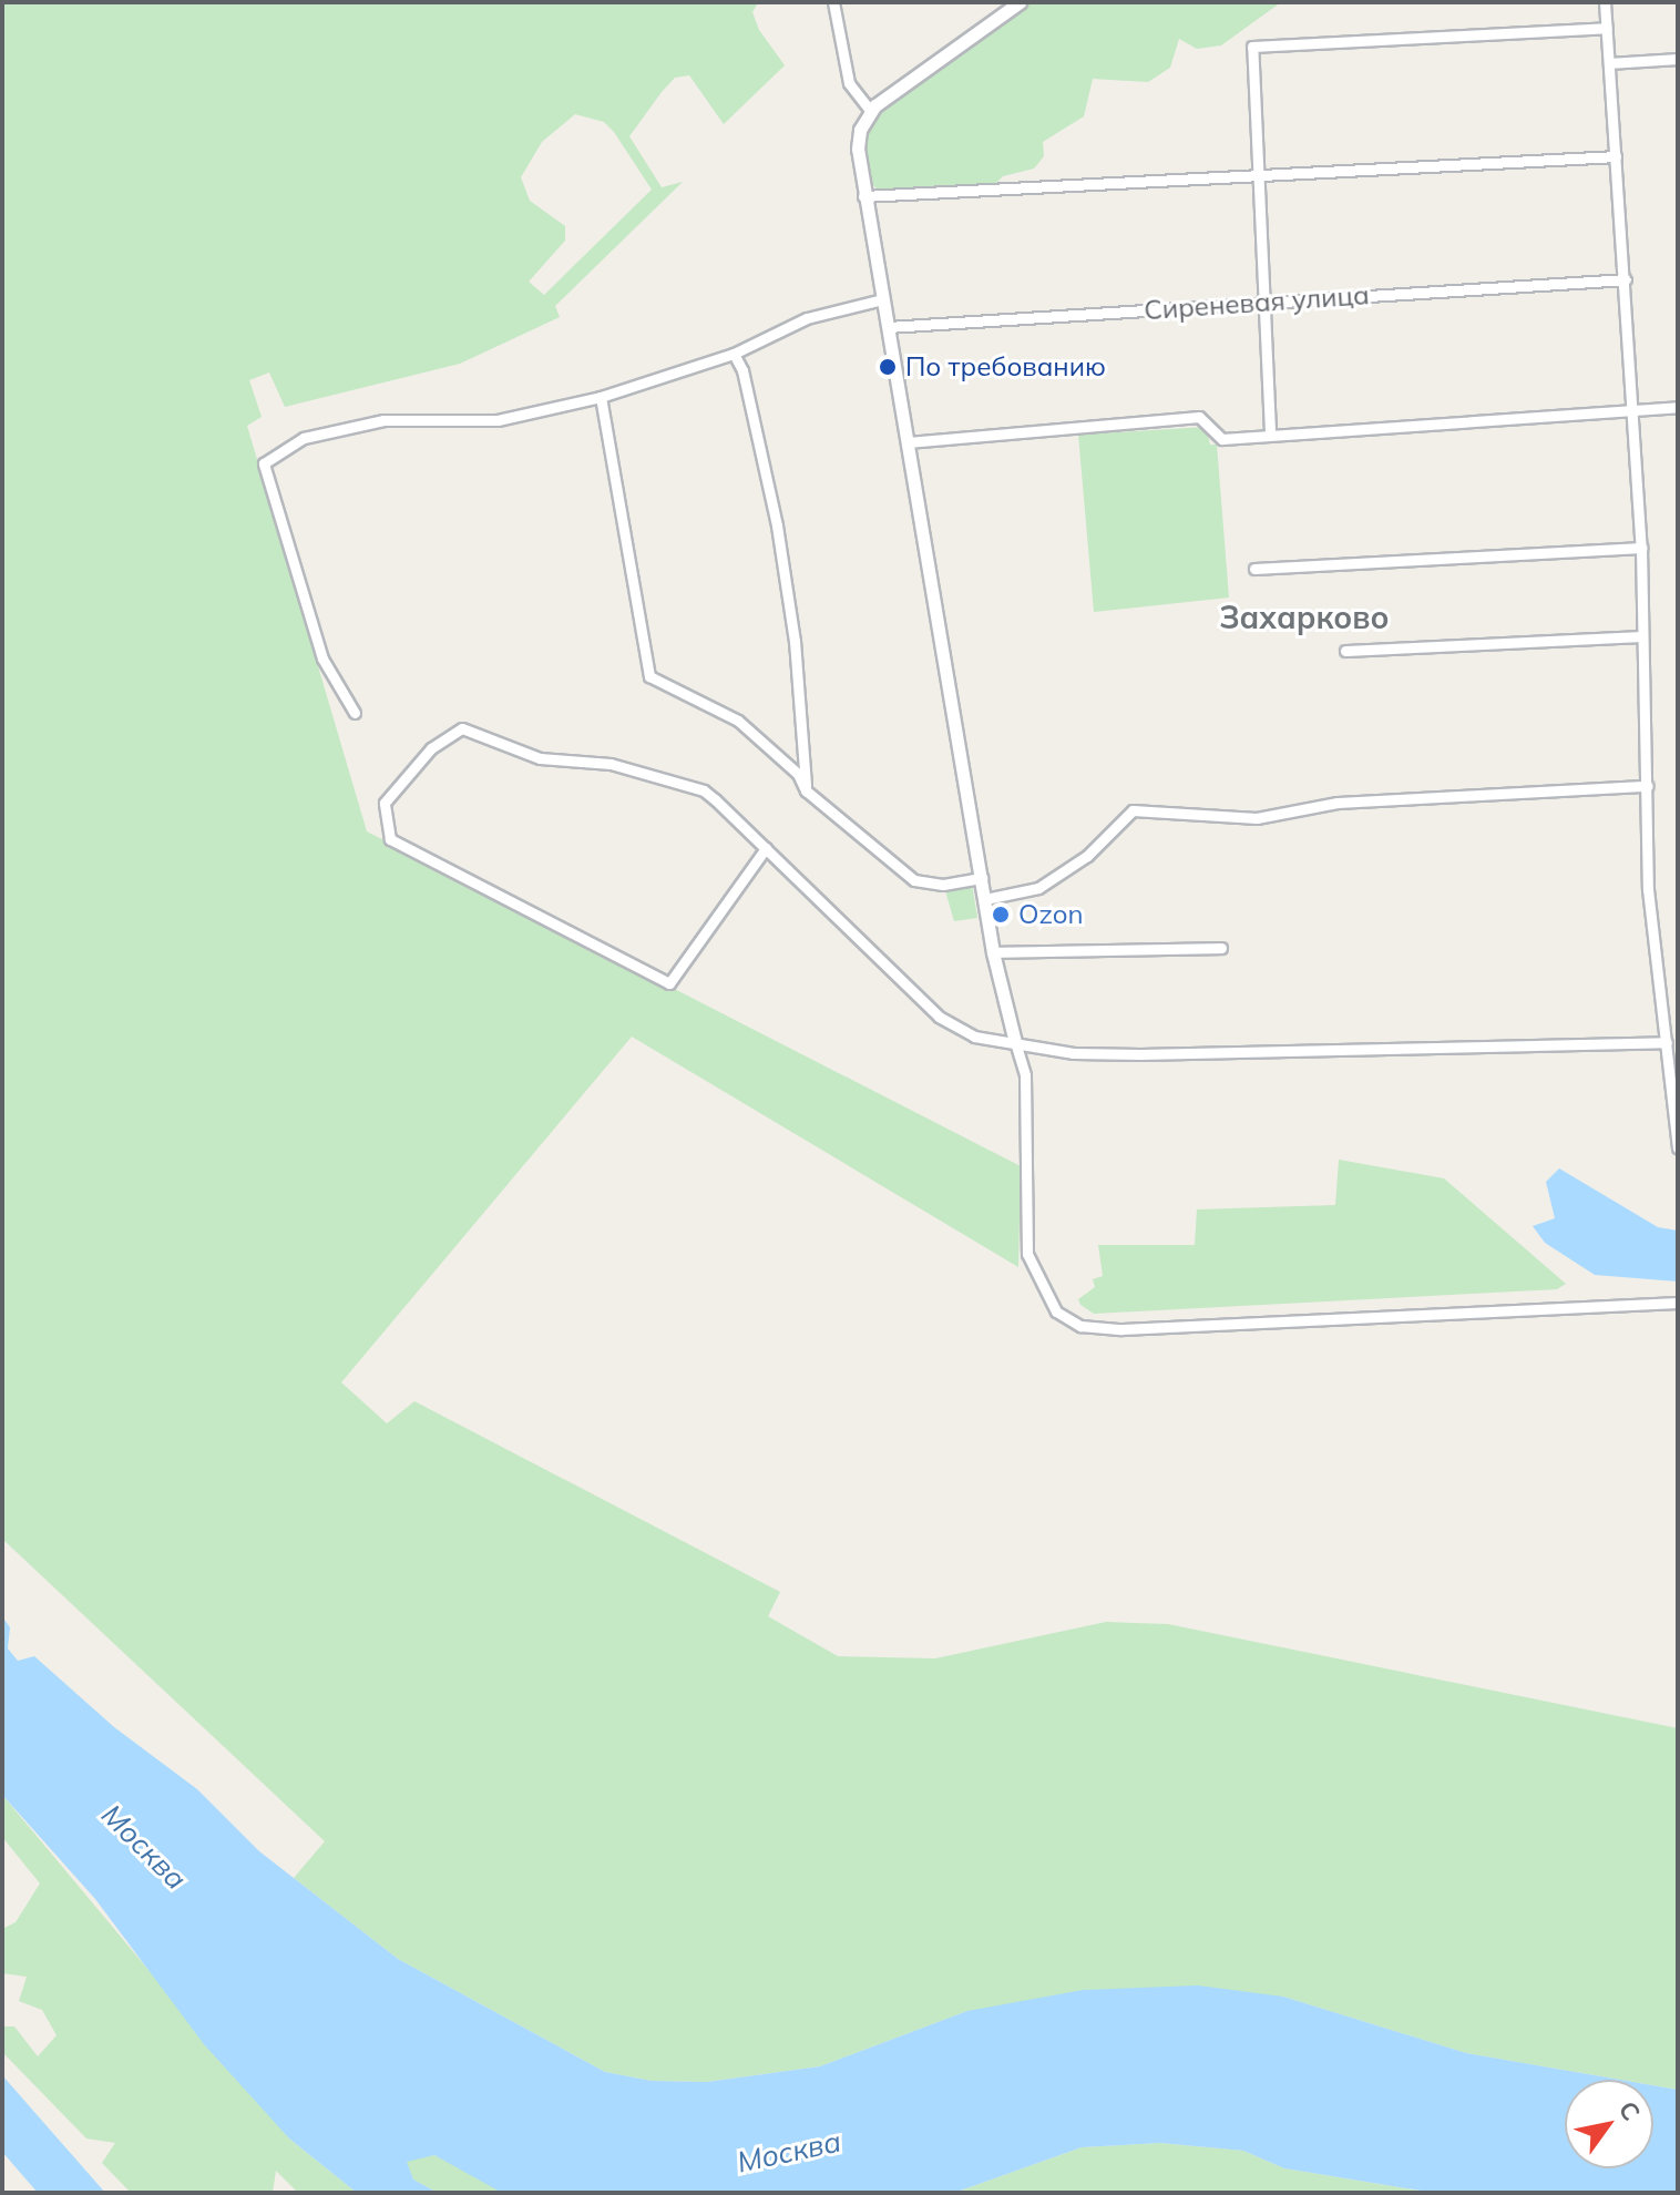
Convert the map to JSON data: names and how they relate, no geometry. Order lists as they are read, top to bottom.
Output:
{
  "streets": {
    "street": ["Сиреневая улица"]
  },
  "districts": ["Захарково"],
  "water": ["Москва"],
  "places": ["По требованию", "Ozon"],
  "north": "top right"
}
